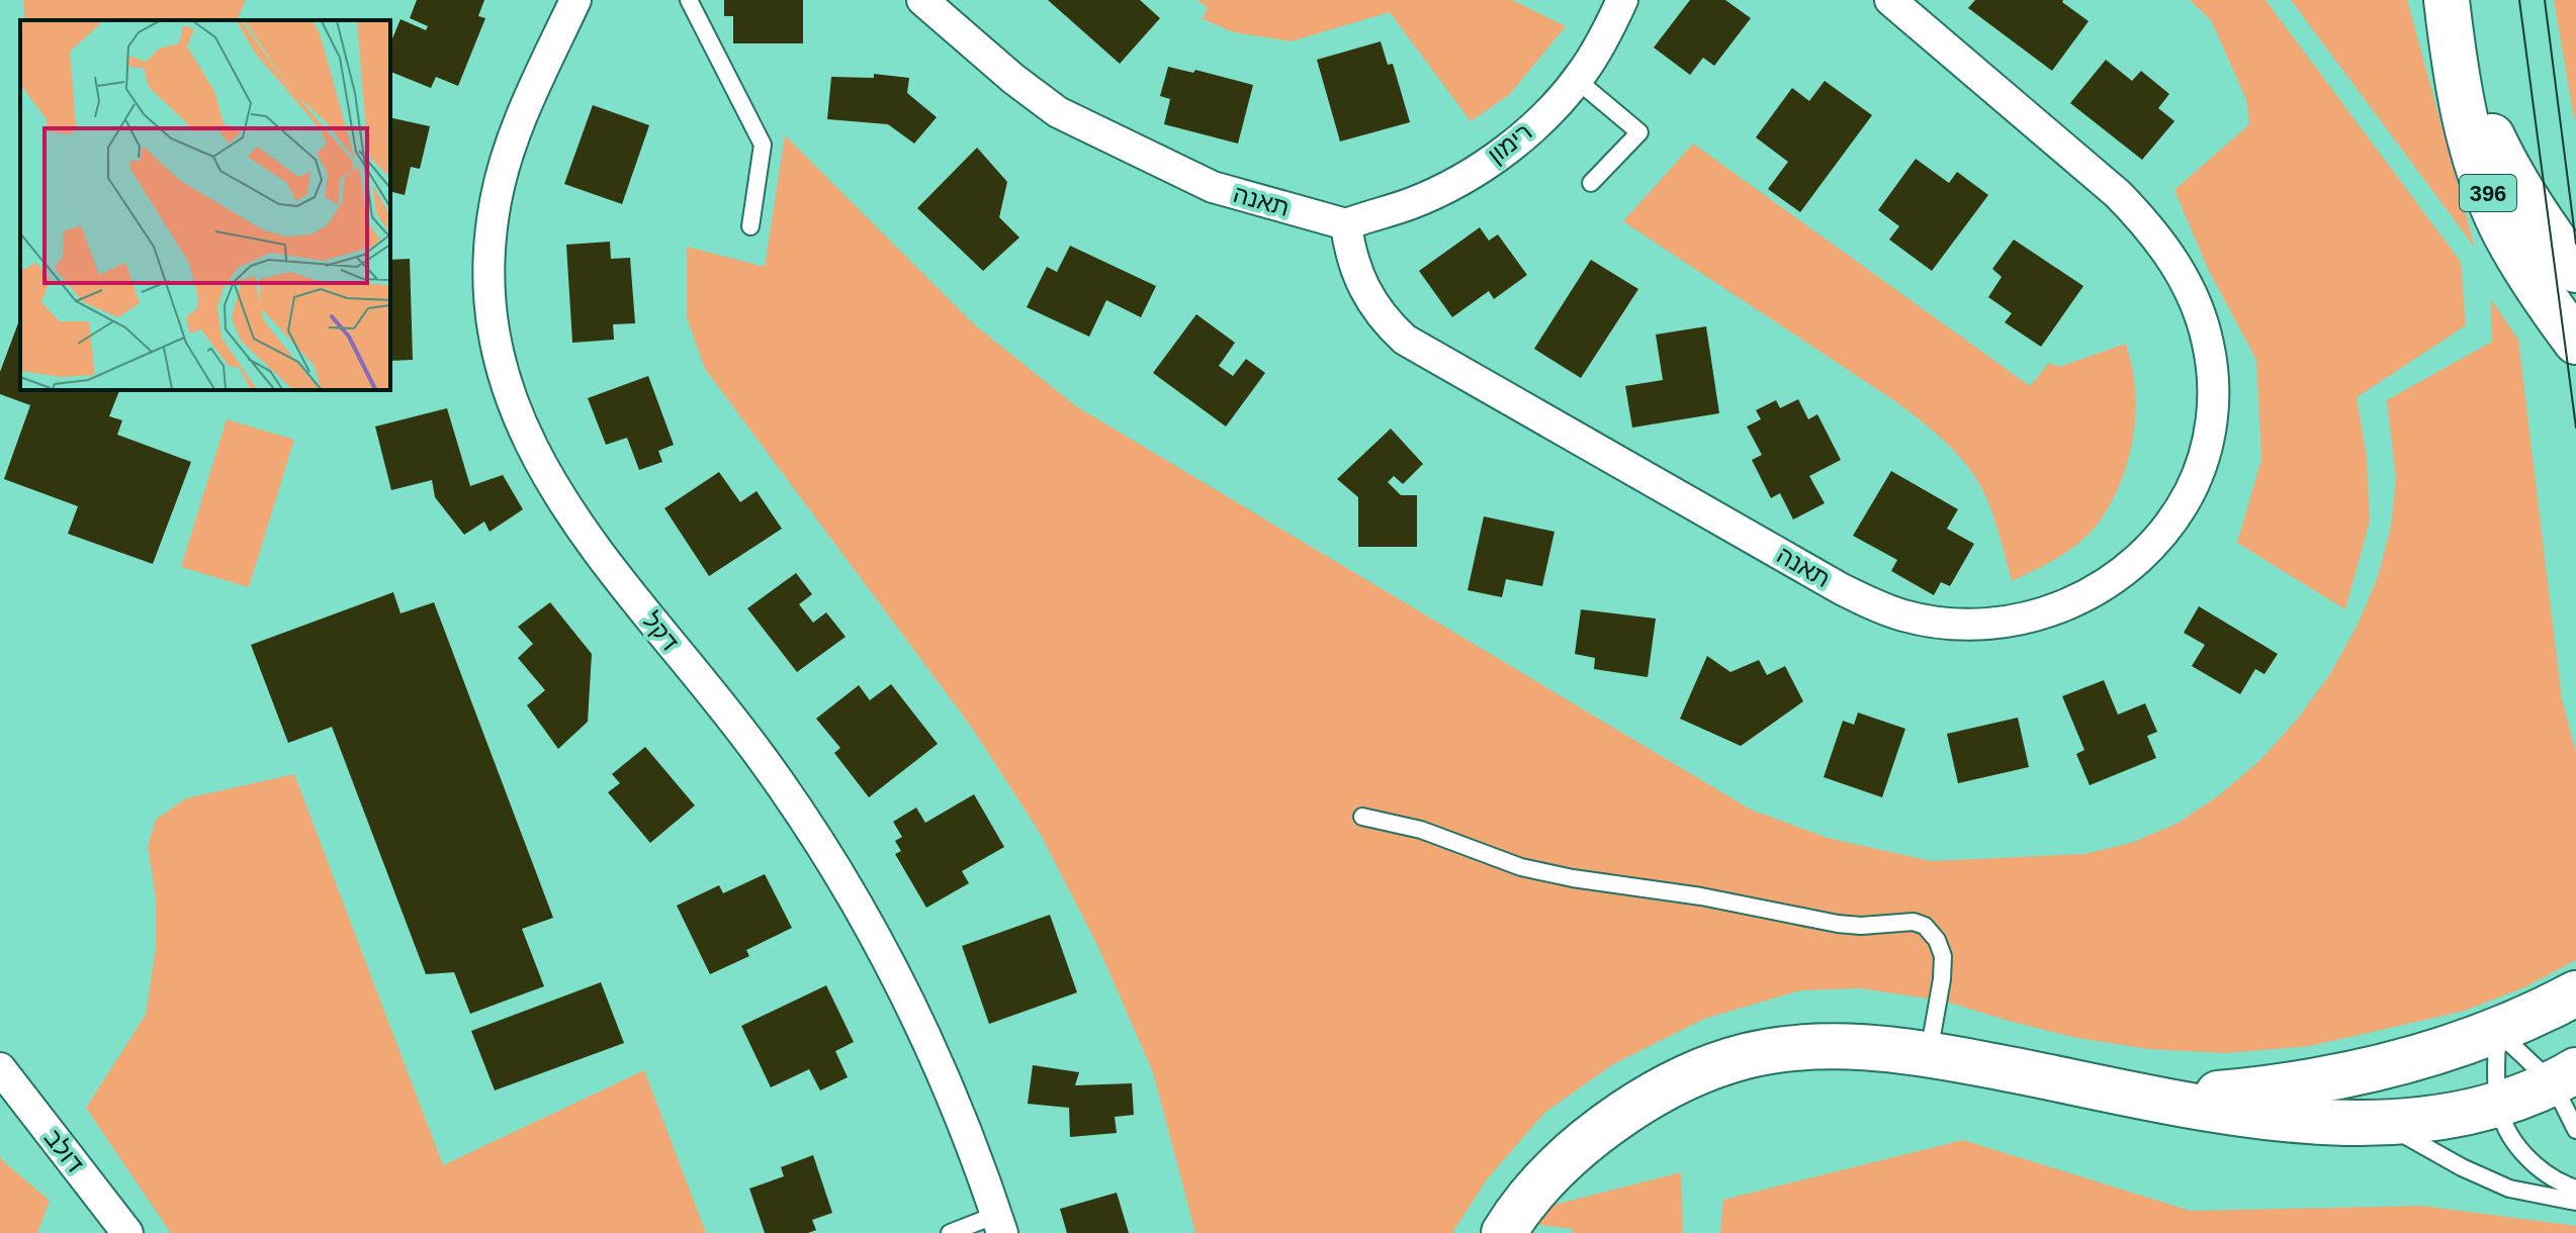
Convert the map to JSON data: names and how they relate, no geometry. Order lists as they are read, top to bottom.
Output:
{
  "streets": {
    "main road": ["396"],
    "street": [
      "רימון",
      "תאנה",
      "דקל",
      "דולב"
    ]
  },
  "crossings": [
    ["רימון", "תאנה"]
  ]
}
